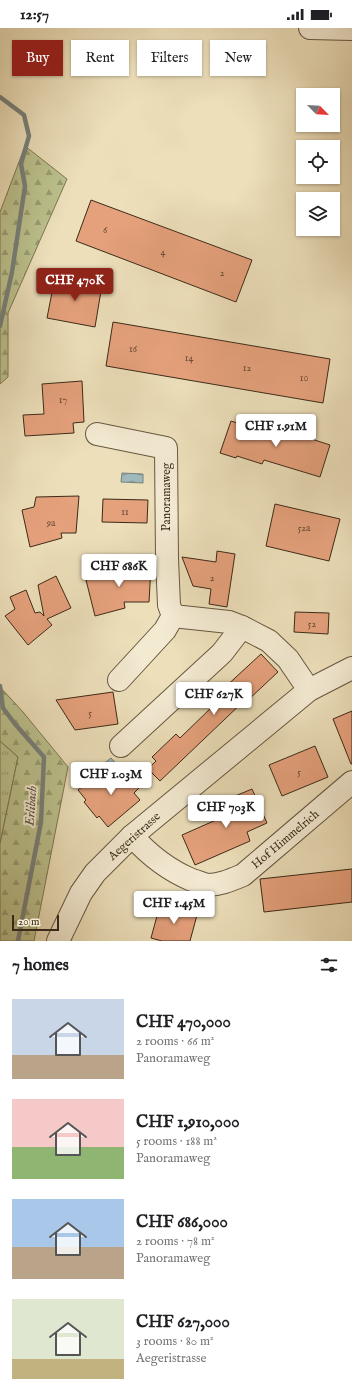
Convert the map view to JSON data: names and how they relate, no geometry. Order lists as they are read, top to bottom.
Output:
{
  "streets": {
    "street": ["Panoramaweg", "Aegeristrasse", "Hof Himmelrich"]
  },
  "crossings": [
    ["Aegeristrasse", "Hof Himmelrich"]
  ],
  "water": ["Erlibach"],
  "house_numbers": [
    "6",
    "4",
    "2",
    "16",
    "14",
    "12",
    "10",
    "17",
    "11",
    "9a",
    "52a",
    "2",
    "52",
    "5",
    "5"
  ],
  "scale_bar": "20 m",
  "north": "bottom right",
  "page": {
    "status": "12:57",
    "chip": [
      "Buy",
      "Rent",
      "Filters",
      "New"
    ],
    "price": [
      "CHF 470K",
      "CHF 1.91M",
      "CHF 686K",
      "CHF 627K",
      "CHF 1.03M",
      "CHF 703K",
      "CHF 1.45M"
    ],
    "scale": "20 m",
    "heading": "7 homes",
    "list": [
      {
        "name": "CHF 470,000",
        "note": "2 rooms · 66 m² · Panoramaweg"
      },
      {
        "name": "CHF 1,910,000",
        "note": "5 rooms · 188 m² · Panoramaweg"
      },
      {
        "name": "CHF 686,000",
        "note": "2 rooms · 78 m² · Panoramaweg"
      },
      {
        "name": "CHF 627,000",
        "note": "3 rooms · 80 m² · Aegeristrasse"
      }
    ]
  }
}
